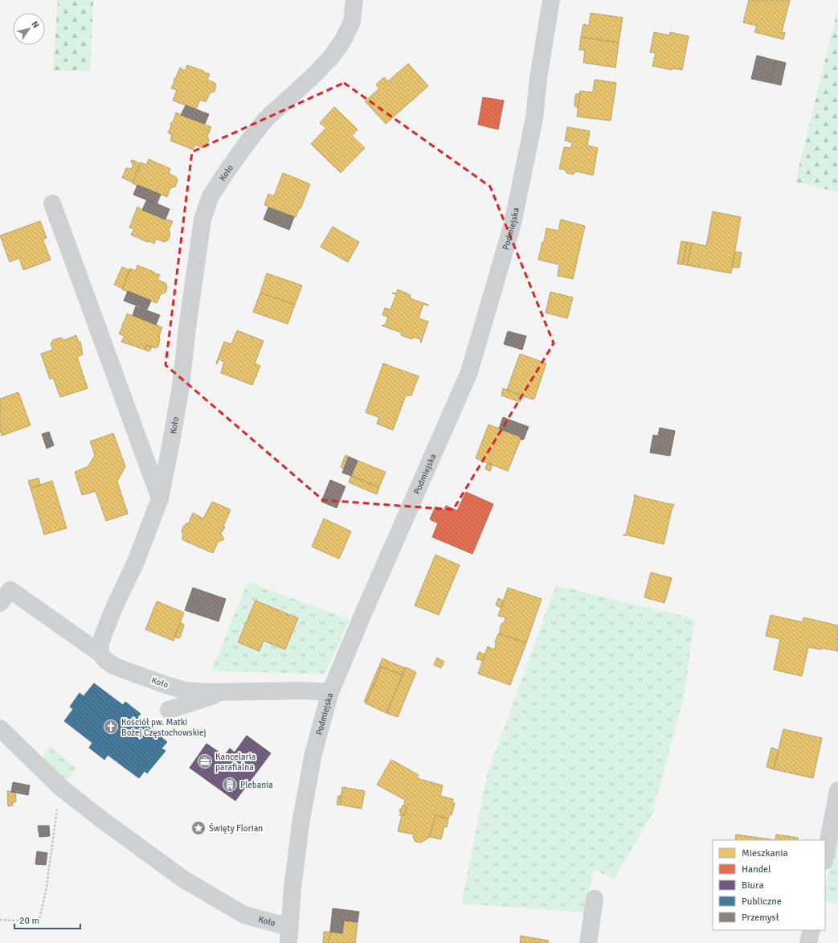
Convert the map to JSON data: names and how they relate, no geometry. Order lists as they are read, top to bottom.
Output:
{
  "streets": {
    "street": ["Koło", "Podmiejska"]
  },
  "crossings": [
    ["Koło", "Podmiejska"]
  ],
  "places": {
    "church": ["Kościół pw. Matki Bożej Częstochowskiej"],
    "office": ["Kancelaria parafialna"],
    "building": ["Plebania"],
    "place": ["Święty Florian"]
  },
  "legend": [
    "Mieszkania",
    "Handel",
    "Biura",
    "Publiczne",
    "Przemysł"
  ],
  "scale_bar": "20 m",
  "north": "top right"
}
